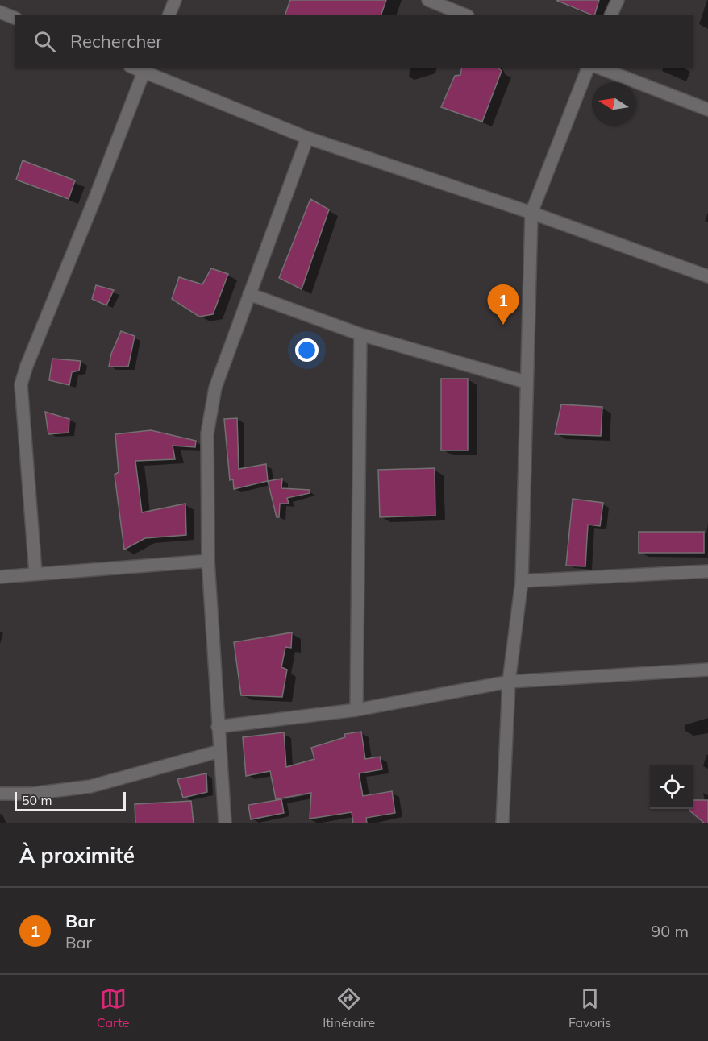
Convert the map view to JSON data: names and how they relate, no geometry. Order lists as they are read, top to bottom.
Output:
{
  "scale_bar": "50 m",
  "north": "left",
  "page": {
    "search": "Rechercher",
    "pins": "1",
    "scale": "50 m",
    "heading": "À proximité",
    "list": [
      {
        "mark": "1",
        "name": "Bar",
        "note": "Bar",
        "value": "90 m"
      }
    ],
    "nav": ["Carte", "Itinéraire", "Favoris"]
  }
}
